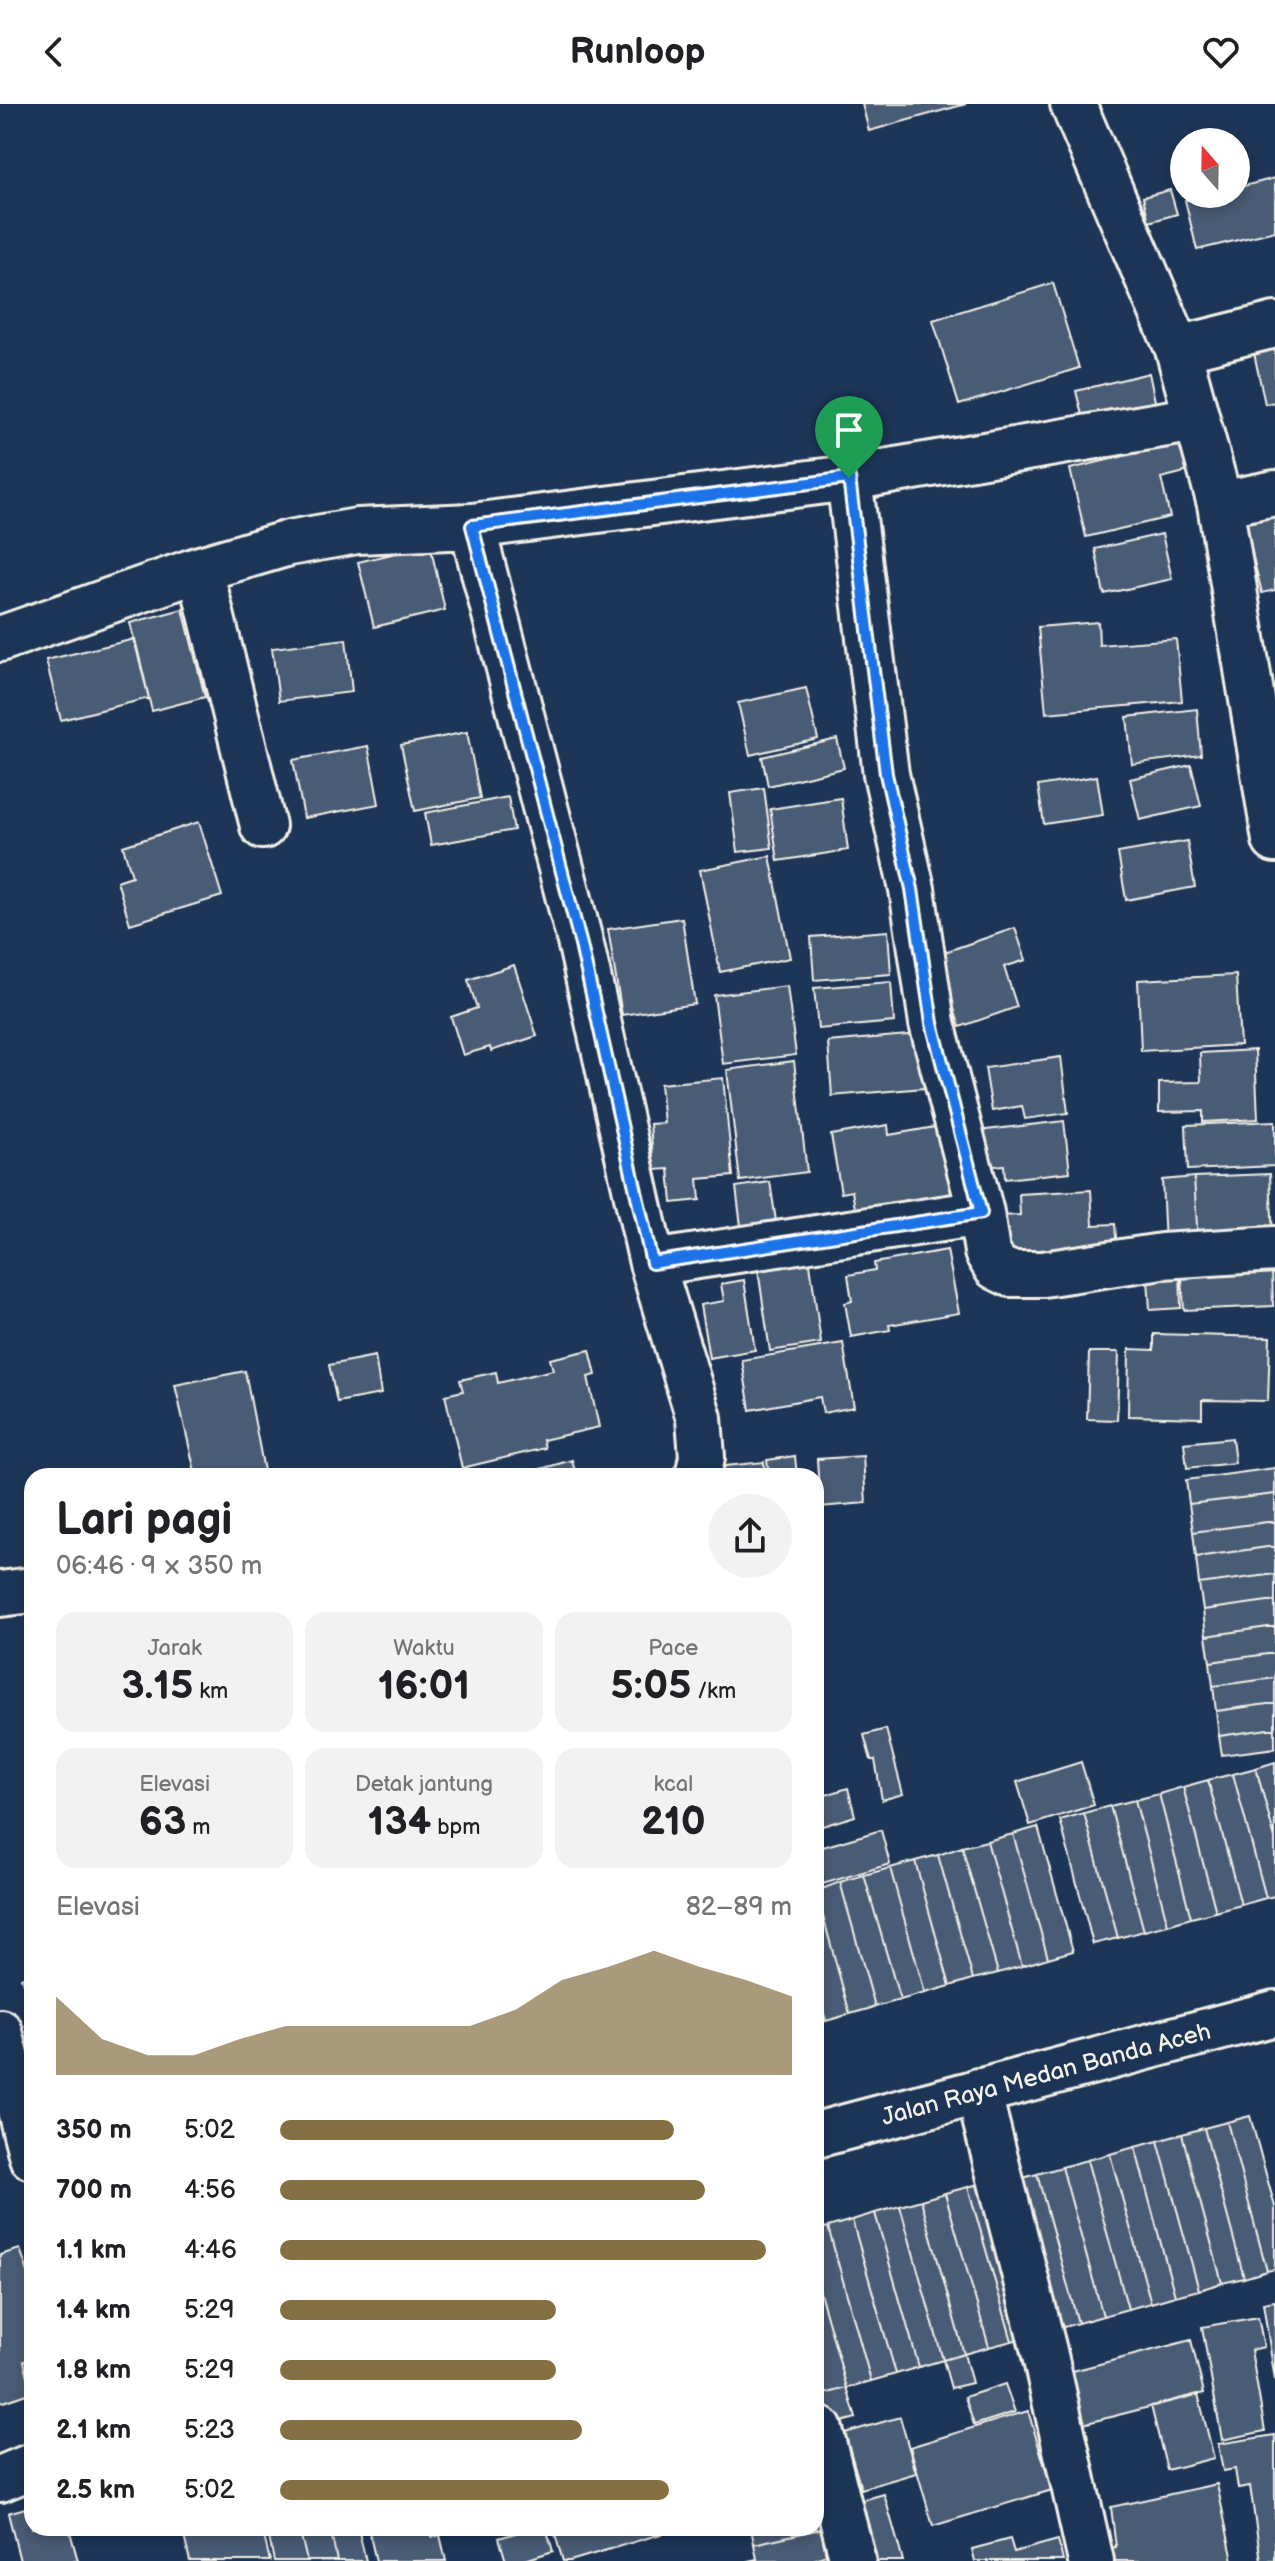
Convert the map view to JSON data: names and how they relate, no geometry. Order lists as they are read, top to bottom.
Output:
{
  "streets": {
    "main road": ["Jalan Raya Medan Banda Aceh"]
  },
  "north": "top",
  "page": {
    "header": "Runloop",
    "heading": ["Lari pagi", "06:46 · 9 × 350 m"],
    "stats": [
      ["Jarak", "3.15 km"],
      ["Waktu", "16:01"],
      ["Pace", "5:05 /km"],
      ["Elevasi", "63 m"],
      ["Detak jantung", "134 bpm"],
      ["kcal", "210"]
    ],
    "chart": ["Elevasi", "82–89 m"],
    "list": [
      {
        "name": "350 m",
        "note": "5:02"
      },
      {
        "name": "700 m",
        "note": "4:56"
      },
      {
        "name": "1.1 km",
        "note": "4:46"
      },
      {
        "name": "1.4 km",
        "note": "5:29"
      },
      {
        "name": "1.8 km",
        "note": "5:29"
      },
      {
        "name": "2.1 km",
        "note": "5:23"
      },
      {
        "name": "2.5 km",
        "note": "5:02"
      }
    ]
  }
}
